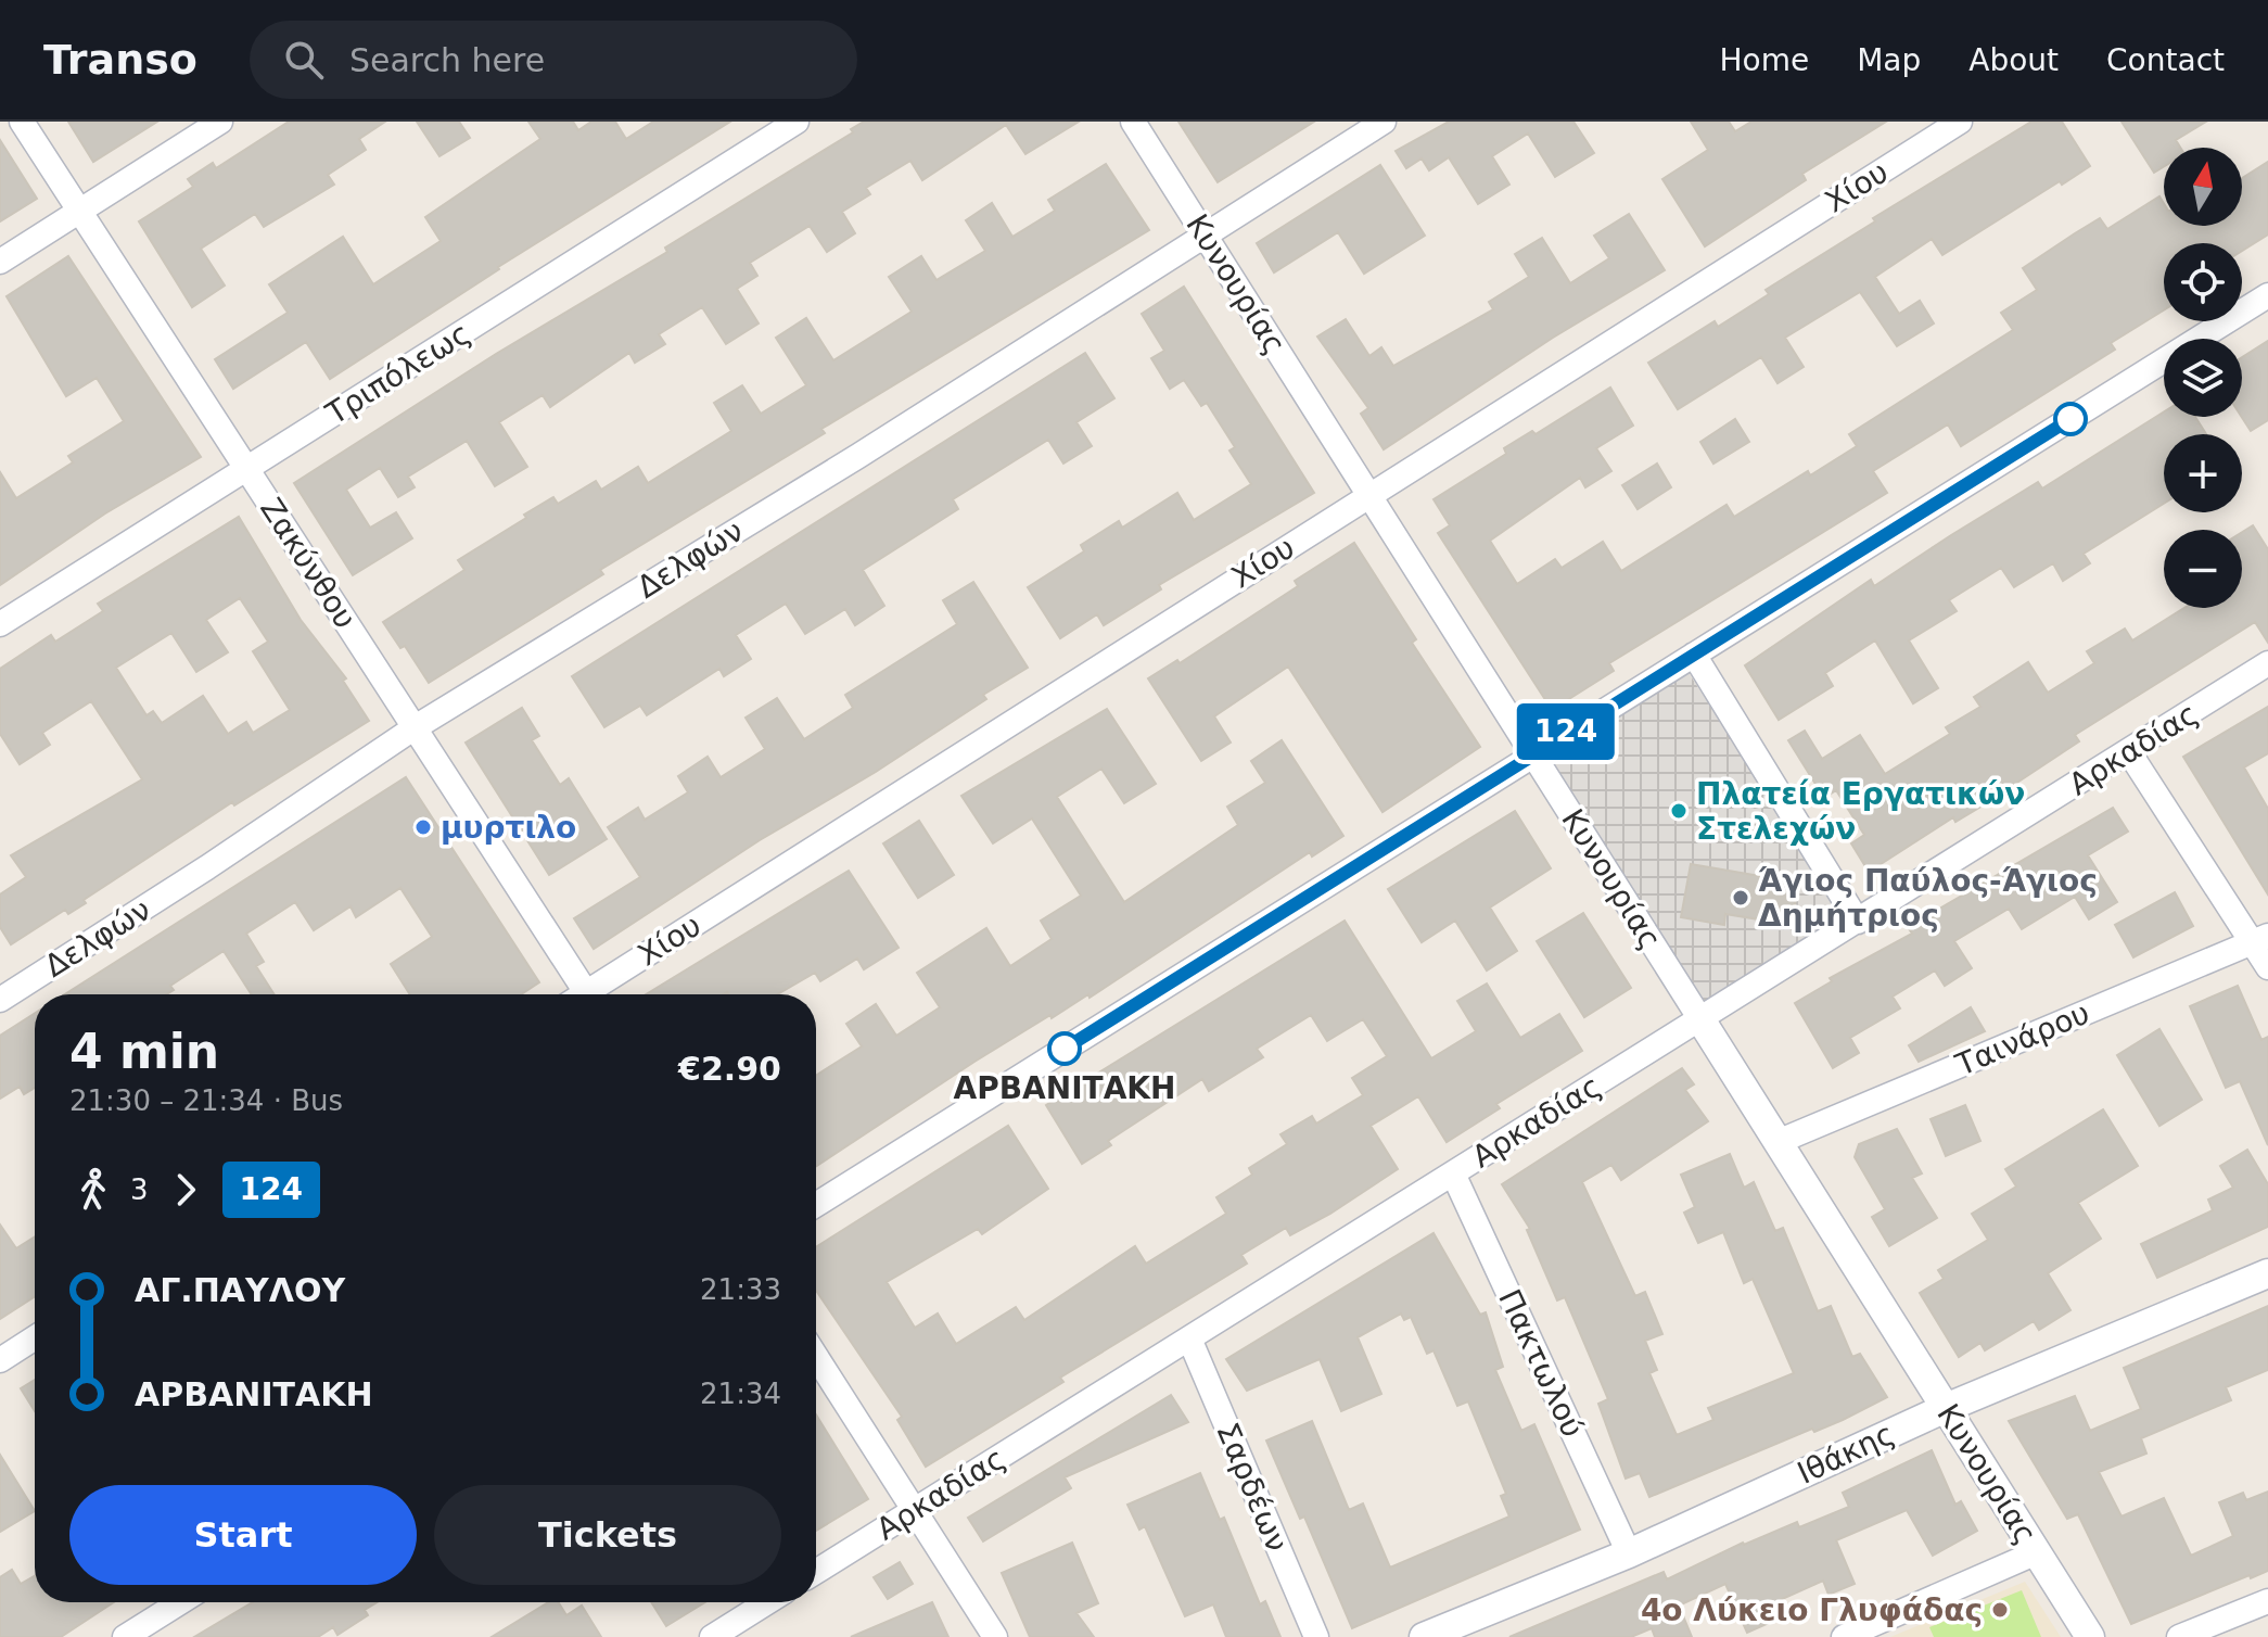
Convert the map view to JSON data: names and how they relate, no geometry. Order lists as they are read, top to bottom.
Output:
{
  "streets": {
    "street": [
      "Χίου",
      "Κυνουρίας",
      "Τριπόλεως",
      "Δελφών",
      "Ζακύνθου",
      "Αρκαδίας",
      "Ταινάρου",
      "Πακτωλού",
      "Ιθάκης",
      "Σαρδέων"
    ]
  },
  "crossings": [
    ["Χίου", "Κυνουρίας"],
    ["Κυνουρίας", "Δελφών"],
    ["Κυνουρίας", "Αρκαδίας"],
    ["Κυνουρίας", "Ταινάρου"],
    ["Κυνουρίας", "Ιθάκης"],
    ["Τριπόλεως", "Ζακύνθου"],
    ["Δελφών", "Ζακύνθου"],
    ["Αρκαδίας", "Πακτωλού"],
    ["Αρκαδίας", "Σαρδέων"],
    ["Πακτωλού", "Ιθάκης"]
  ],
  "places": [
    "Πλατεία Εργατικών Στελεχών",
    "μυρτιλο",
    "Άγιος Παύλος-Άγιος Δημήτριος",
    "ΑΡΒΑΝΙΤΑΚΗ",
    "4ο Λύκειο Γλυφάδας"
  ],
  "lines": ["bus line 124"],
  "north": "top",
  "page": {
    "header": "Transo",
    "search": "Search here",
    "nav": [
      "Home",
      "Map",
      "About",
      "Contact"
    ],
    "on_map": "124",
    "map_buttons": ["+", "−"],
    "heading": ["4 min", "21:30 – 21:34 · Bus", "€2.90"],
    "legs": ["3", "124"],
    "list": [
      {
        "name": "ΑΓ.ΠΑΥΛΟΥ",
        "value": "21:33"
      },
      {
        "name": "ΑΡΒΑΝΙΤΑΚΗ",
        "value": "21:34"
      }
    ],
    "buttons": ["Start", "Tickets"]
  }
}
